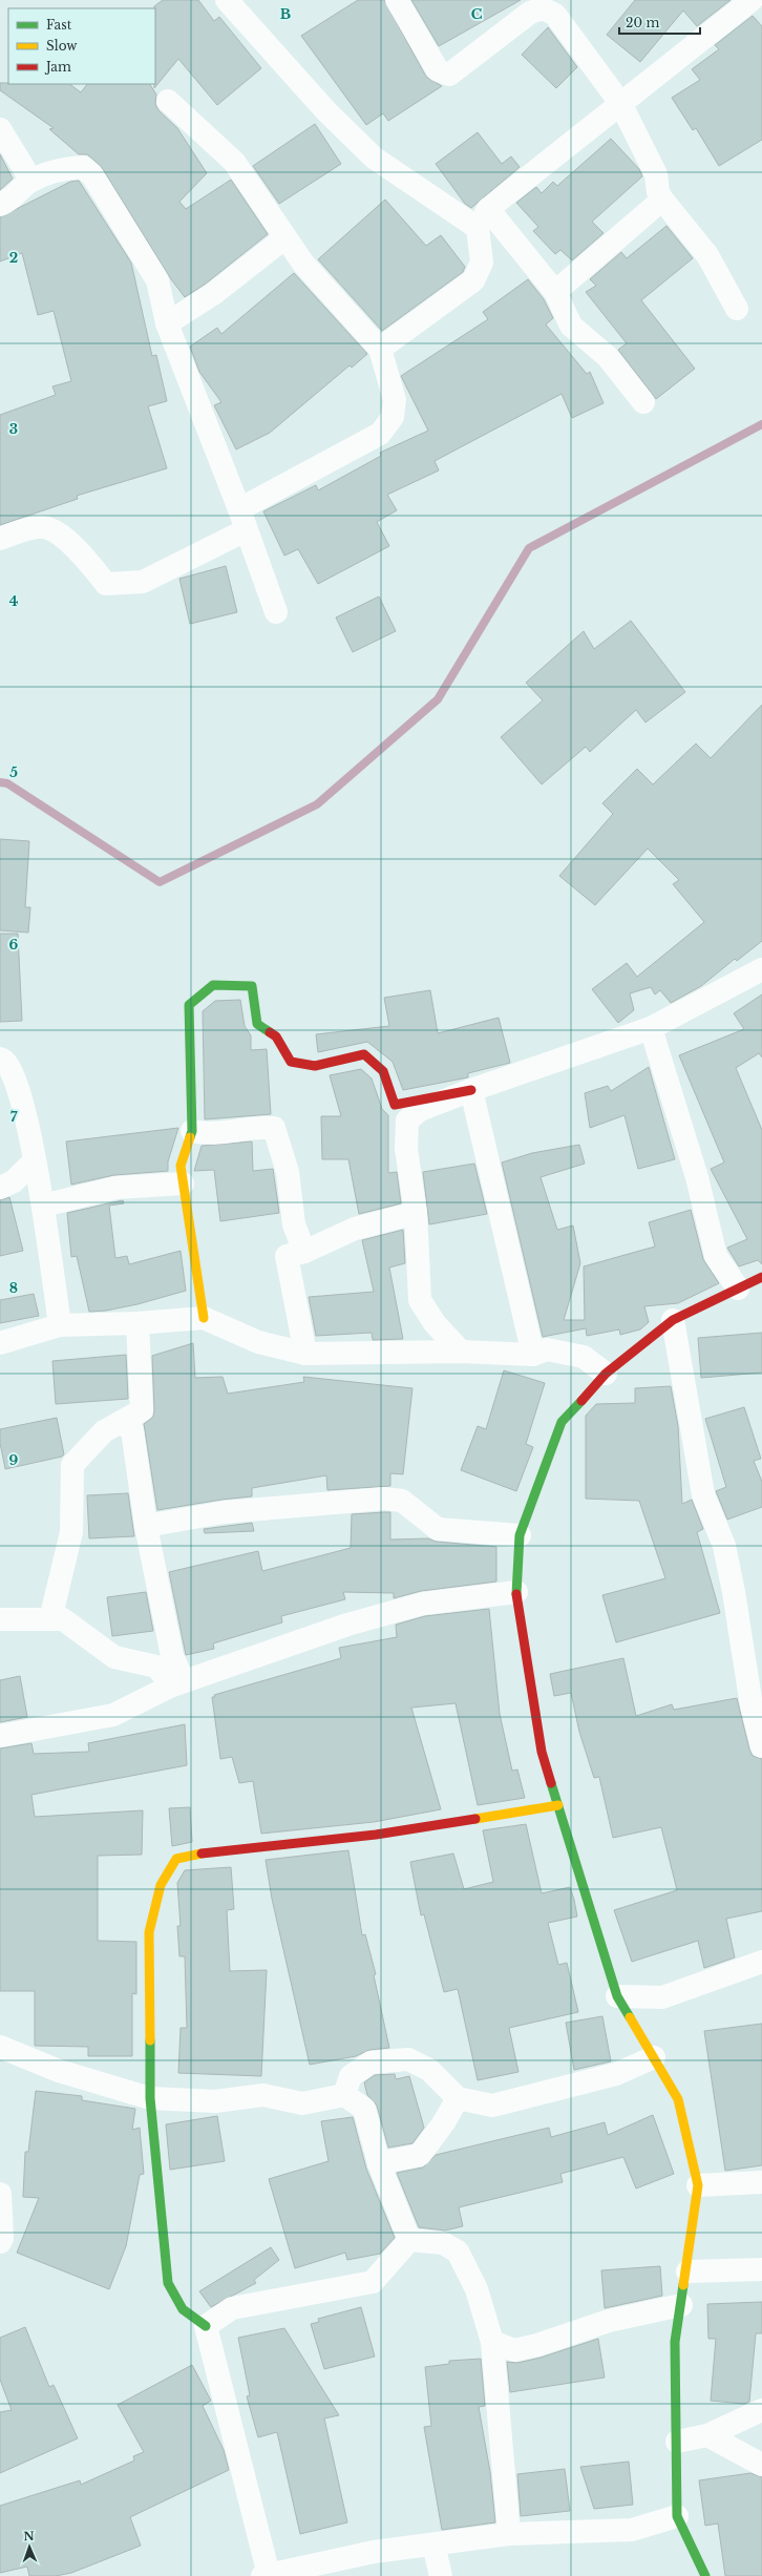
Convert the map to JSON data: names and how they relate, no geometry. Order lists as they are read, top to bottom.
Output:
{
  "legend": ["Fast", "Slow", "Jam"],
  "scale_bar": "20 m",
  "north": "top",
  "grid": {
    "columns": ["B", "C"],
    "rows": [
      "2",
      "3",
      "4",
      "5",
      "6",
      "7",
      "8",
      "9"
    ]
  }
}
